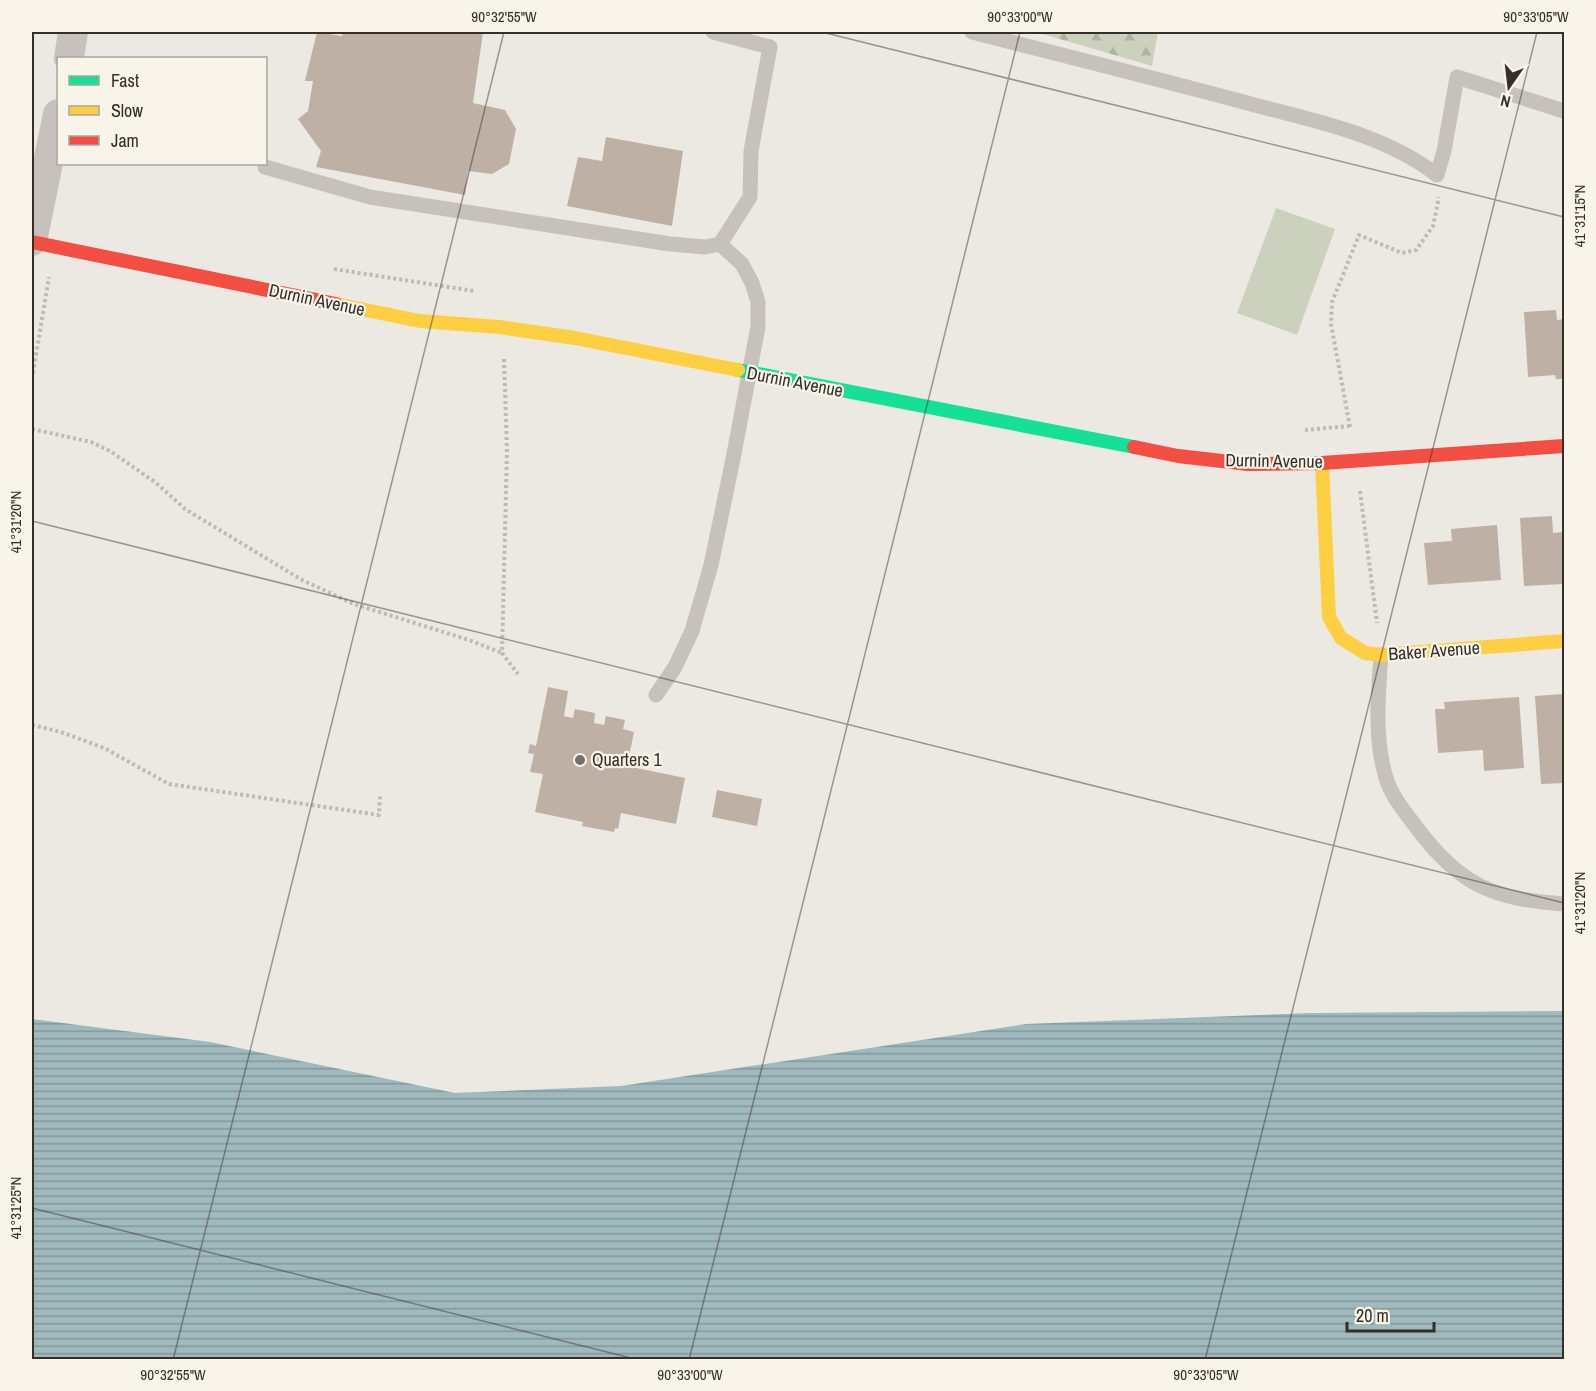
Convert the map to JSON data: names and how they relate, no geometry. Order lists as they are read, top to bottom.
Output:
{
  "streets": {
    "street": ["Durnin Avenue", "Baker Avenue"]
  },
  "crossings": [
    ["Durnin Avenue", "Baker Avenue"]
  ],
  "places": ["Quarters 1"],
  "legend": ["Fast", "Slow", "Jam"],
  "scale_bar": "20 m",
  "north": "bottom",
  "coordinates": [
    "90°32'55\"W",
    "90°33'00\"W",
    "90°33'05\"W",
    "41°31'15\"N",
    "41°31'20\"N",
    "41°31'25\"N"
  ]
}
